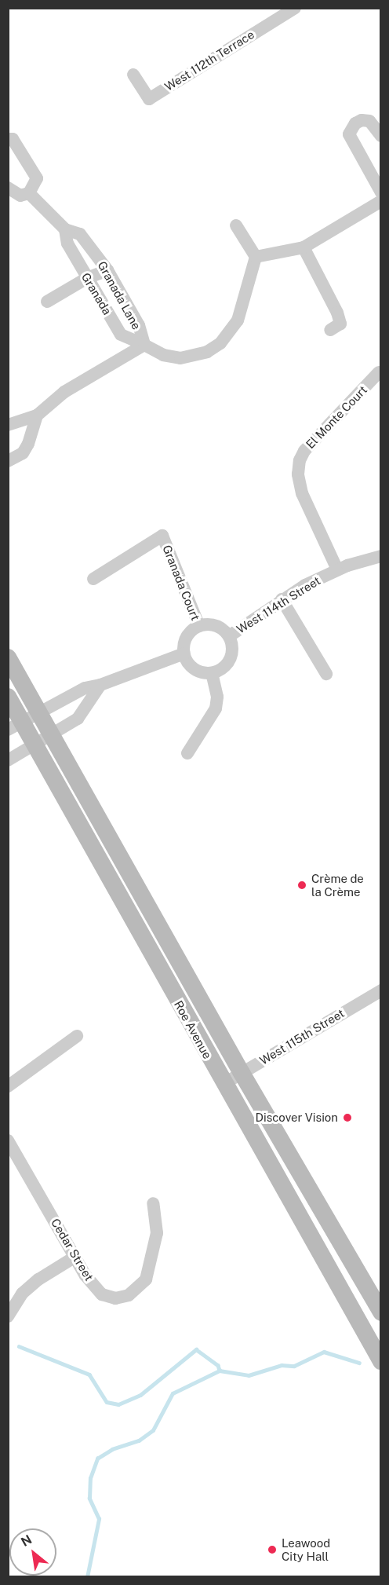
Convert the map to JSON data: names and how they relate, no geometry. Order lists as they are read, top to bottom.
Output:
{
  "streets": {
    "main road": ["Roe Avenue"],
    "street": [
      "West 112th Terrace",
      "Granada",
      "Granada Lane",
      "El Monte Court",
      "Granada Court",
      "West 114th Street",
      "West 115th Street",
      "Cedar Street"
    ]
  },
  "crossings": [
    ["Granada", "Granada Lane"],
    ["El Monte Court", "West 114th Street"],
    ["Granada Court", "West 114th Street"],
    ["Roe Avenue", "West 115th Street"]
  ],
  "places": ["Crème de la Crème", "Discover Vision", "Leawood City Hall"],
  "north": "top left"
}
